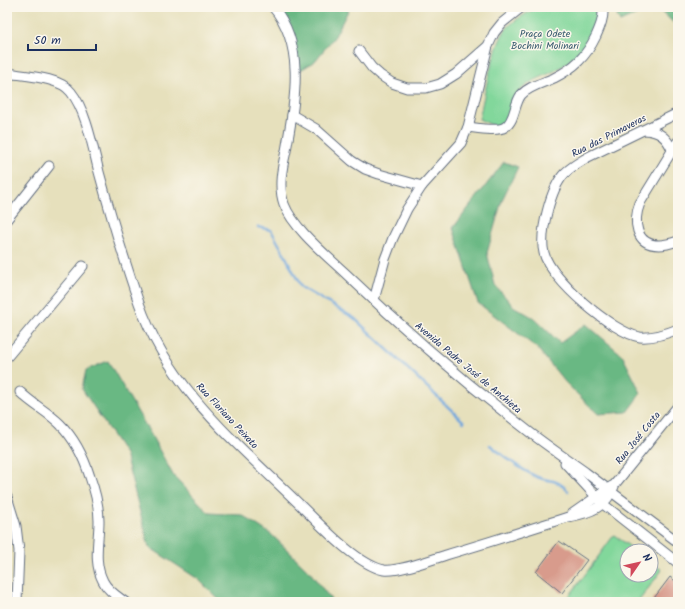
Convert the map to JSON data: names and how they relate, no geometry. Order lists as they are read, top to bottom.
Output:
{
  "streets": {
    "street": [
      "Rua das Primaveras",
      "Avenida Padre José de Anchieta",
      "Rua Floriano Peixoto",
      "Rua José Costa"
    ]
  },
  "parks": ["Praça Odete Bochini Molinari"],
  "scale_bar": "50 m",
  "north": "top right"
}
